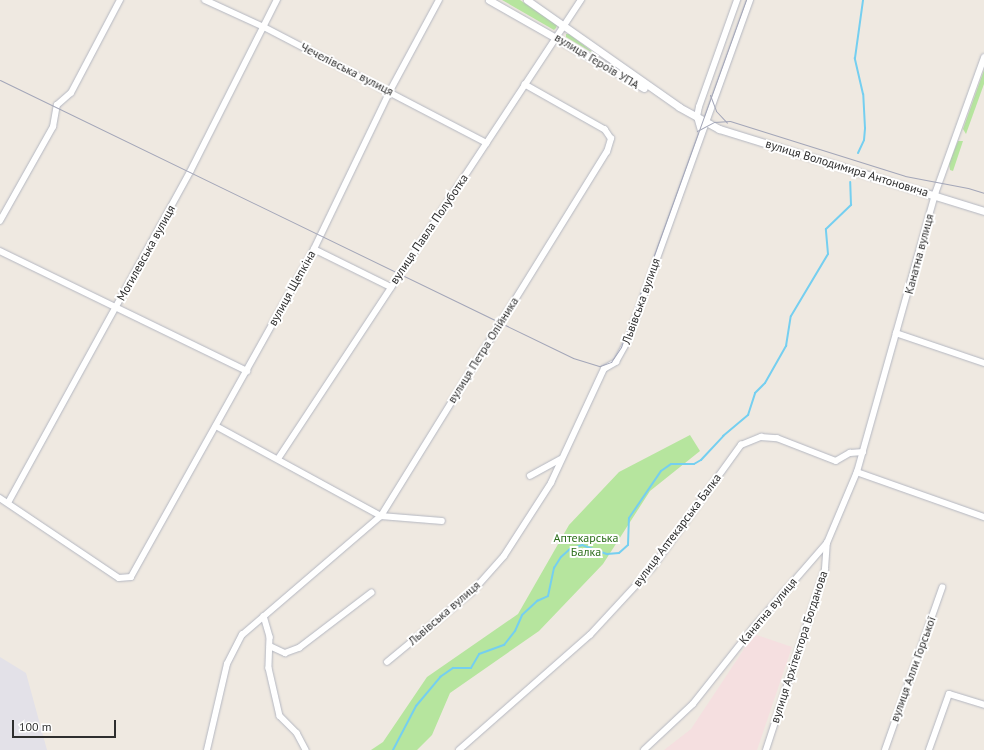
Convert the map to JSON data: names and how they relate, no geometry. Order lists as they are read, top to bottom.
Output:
{
  "streets": {
    "street": [
      "вулиця Героїв УПА",
      "Чечелівська вулиця",
      "вулиця Володимира Антоновича",
      "вулиця Павла Полуботка",
      "Могилевська вулиця",
      "Канатна вулиця",
      "вулиця Щепкіна",
      "Львівська вулиця",
      "вулиця Петра Олійника",
      "вулиця Аптекарська Балка",
      "вулиця Архітектора Богданова",
      "вулиця Алли Горської"
    ]
  },
  "crossings": [
    ["вулиця Героїв УПА", "вулиця Володимира Антоновича"],
    ["вулиця Героїв УПА", "вулиця Павла Полуботка"],
    ["вулиця Героїв УПА", "Львівська вулиця"],
    ["Чечелівська вулиця", "вулиця Павла Полуботка"],
    ["Чечелівська вулиця", "Могилевська вулиця"],
    ["Чечелівська вулиця", "вулиця Щепкіна"],
    ["вулиця Володимира Антоновича", "Канатна вулиця"],
    ["вулиця Володимира Антоновича", "Львівська вулиця"],
    ["вулиця Павла Полуботка", "вулиця Петра Олійника"],
    ["Могилевська вулиця", "вулиця Щепкіна"],
    ["Канатна вулиця", "вулиця Аптекарська Балка"],
    ["Канатна вулиця", "вулиця Архітектора Богданова"]
  ],
  "parks": ["Аптекарська Балка"],
  "scale_bar": "100 m"
}
